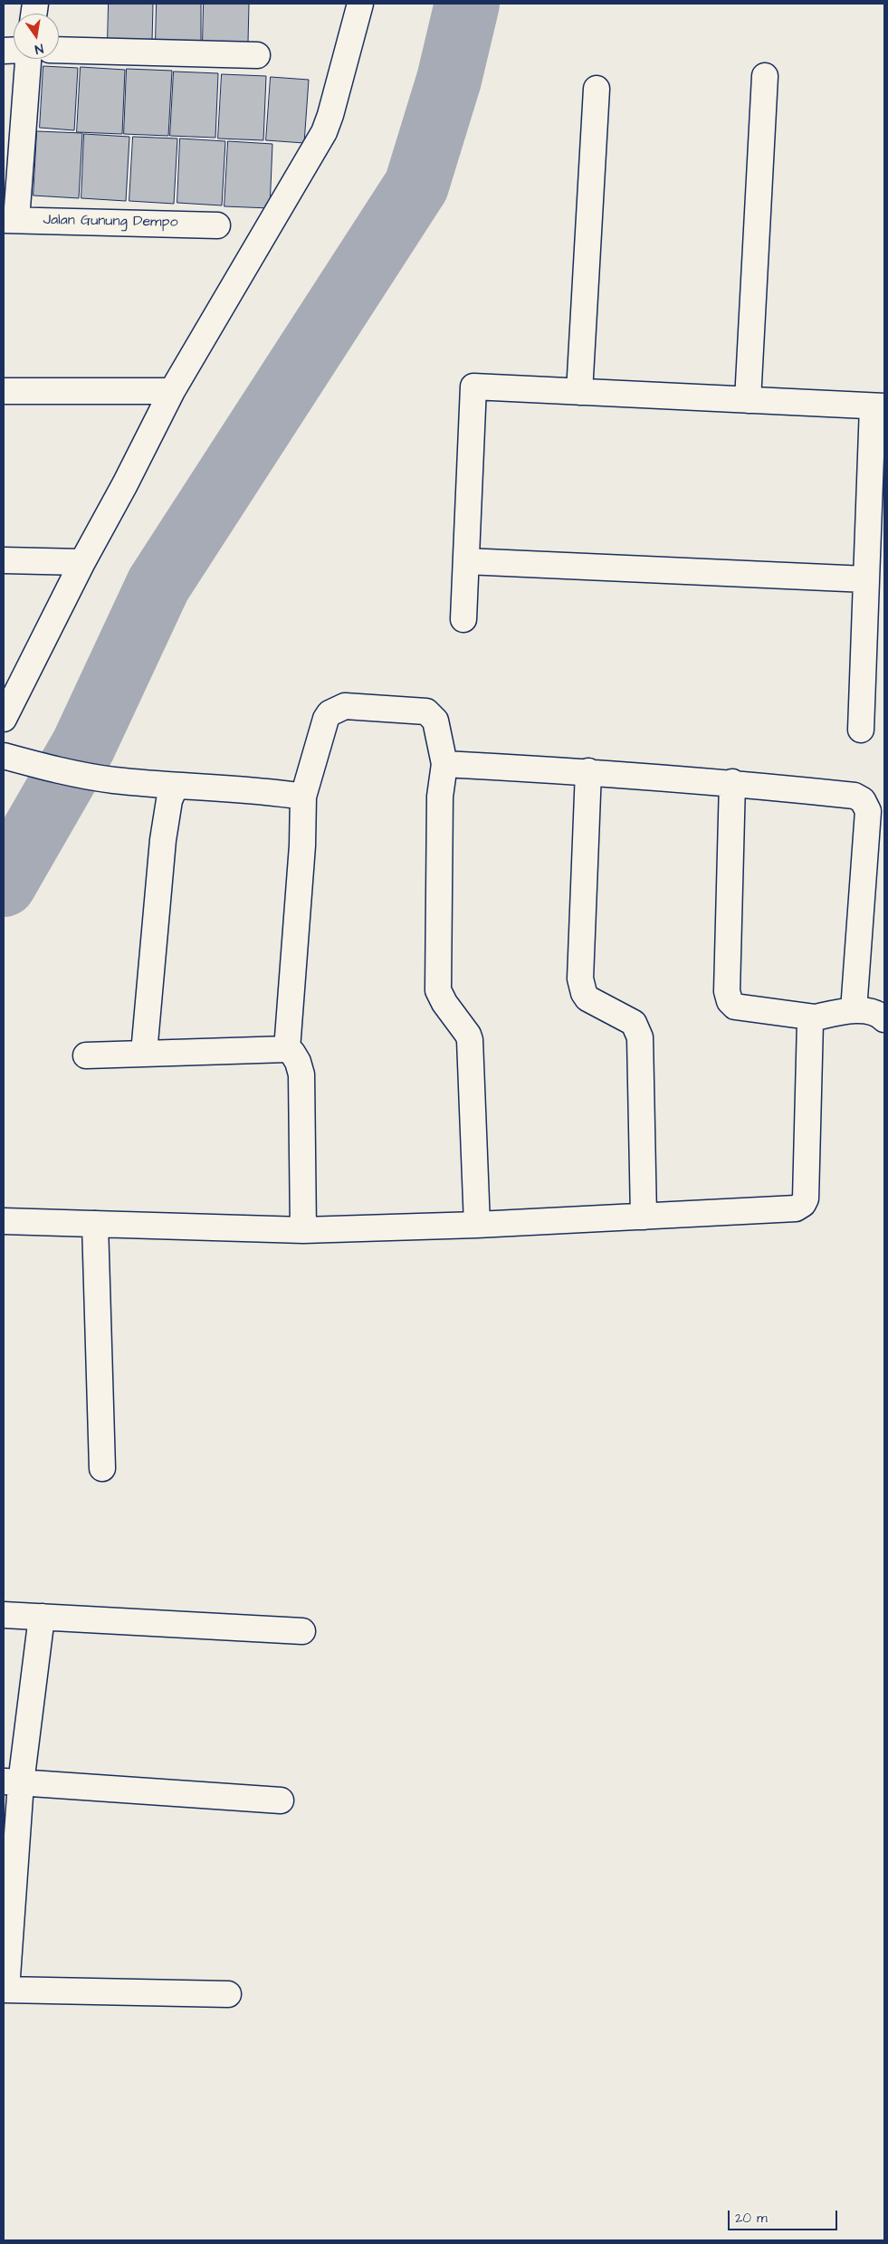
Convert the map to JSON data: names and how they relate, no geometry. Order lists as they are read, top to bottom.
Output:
{
  "streets": {
    "street": ["Jalan Gunung Dempo"]
  },
  "scale_bar": "20 m",
  "north": "bottom"
}
